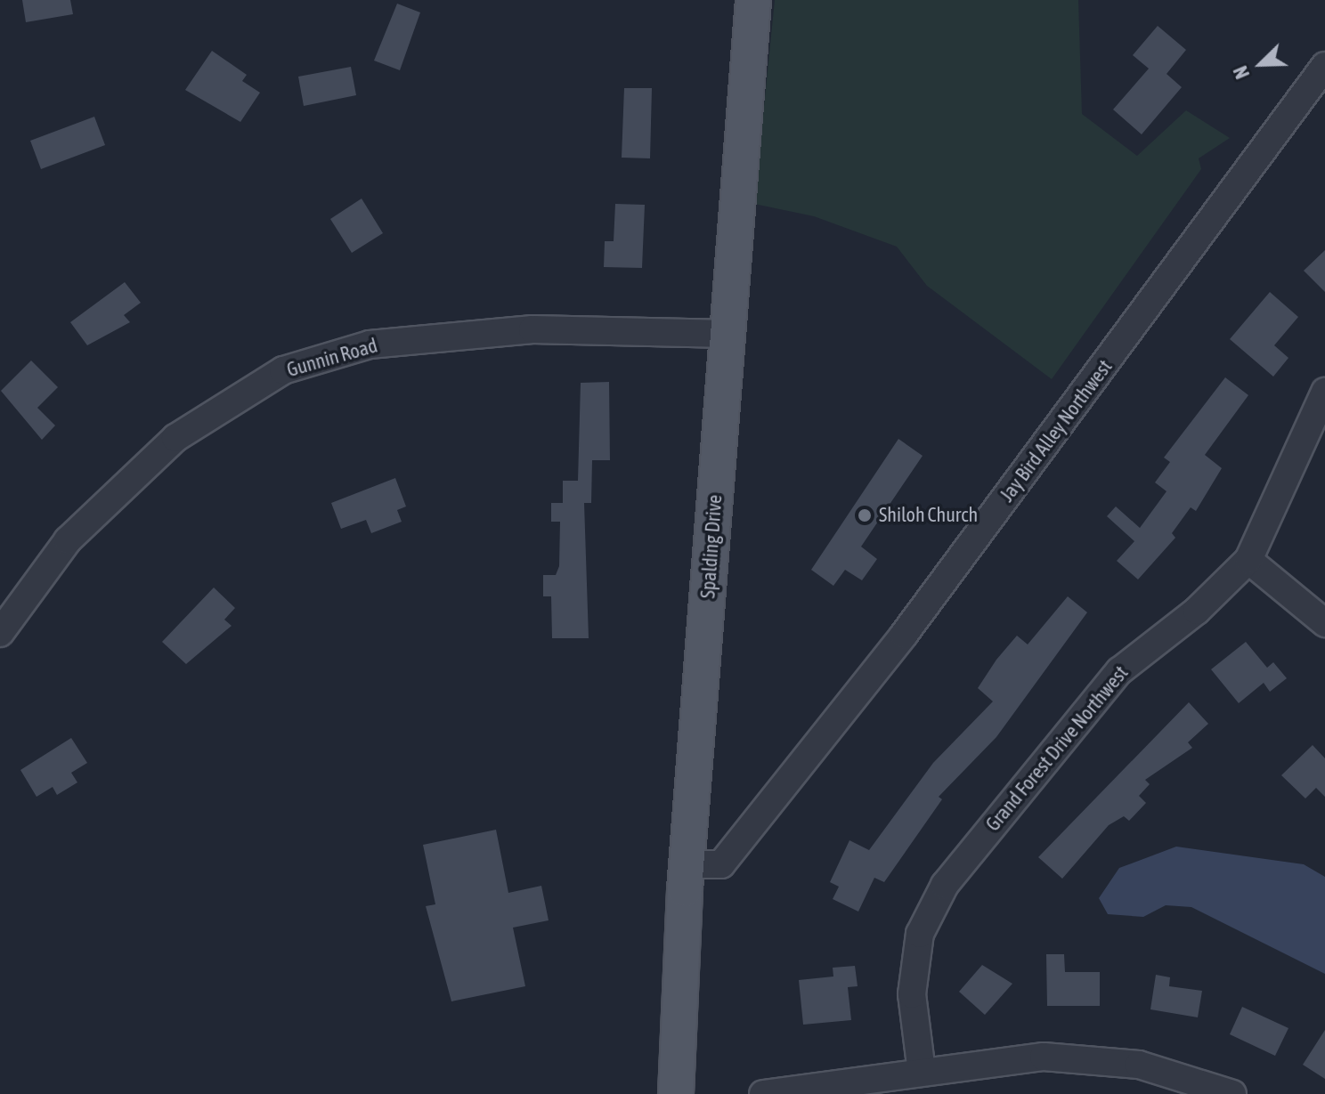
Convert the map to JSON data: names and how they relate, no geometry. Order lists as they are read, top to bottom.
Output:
{
  "streets": {
    "main road": ["Spalding Drive"],
    "street": ["Gunnin Road", "Jay Bird Alley Northwest", "Grand Forest Drive Northwest"]
  },
  "crossings": [
    ["Gunnin Road", "Spalding Drive"],
    ["Jay Bird Alley Northwest", "Spalding Drive"]
  ],
  "places": ["Shiloh Church"],
  "north": "bottom left"
}
